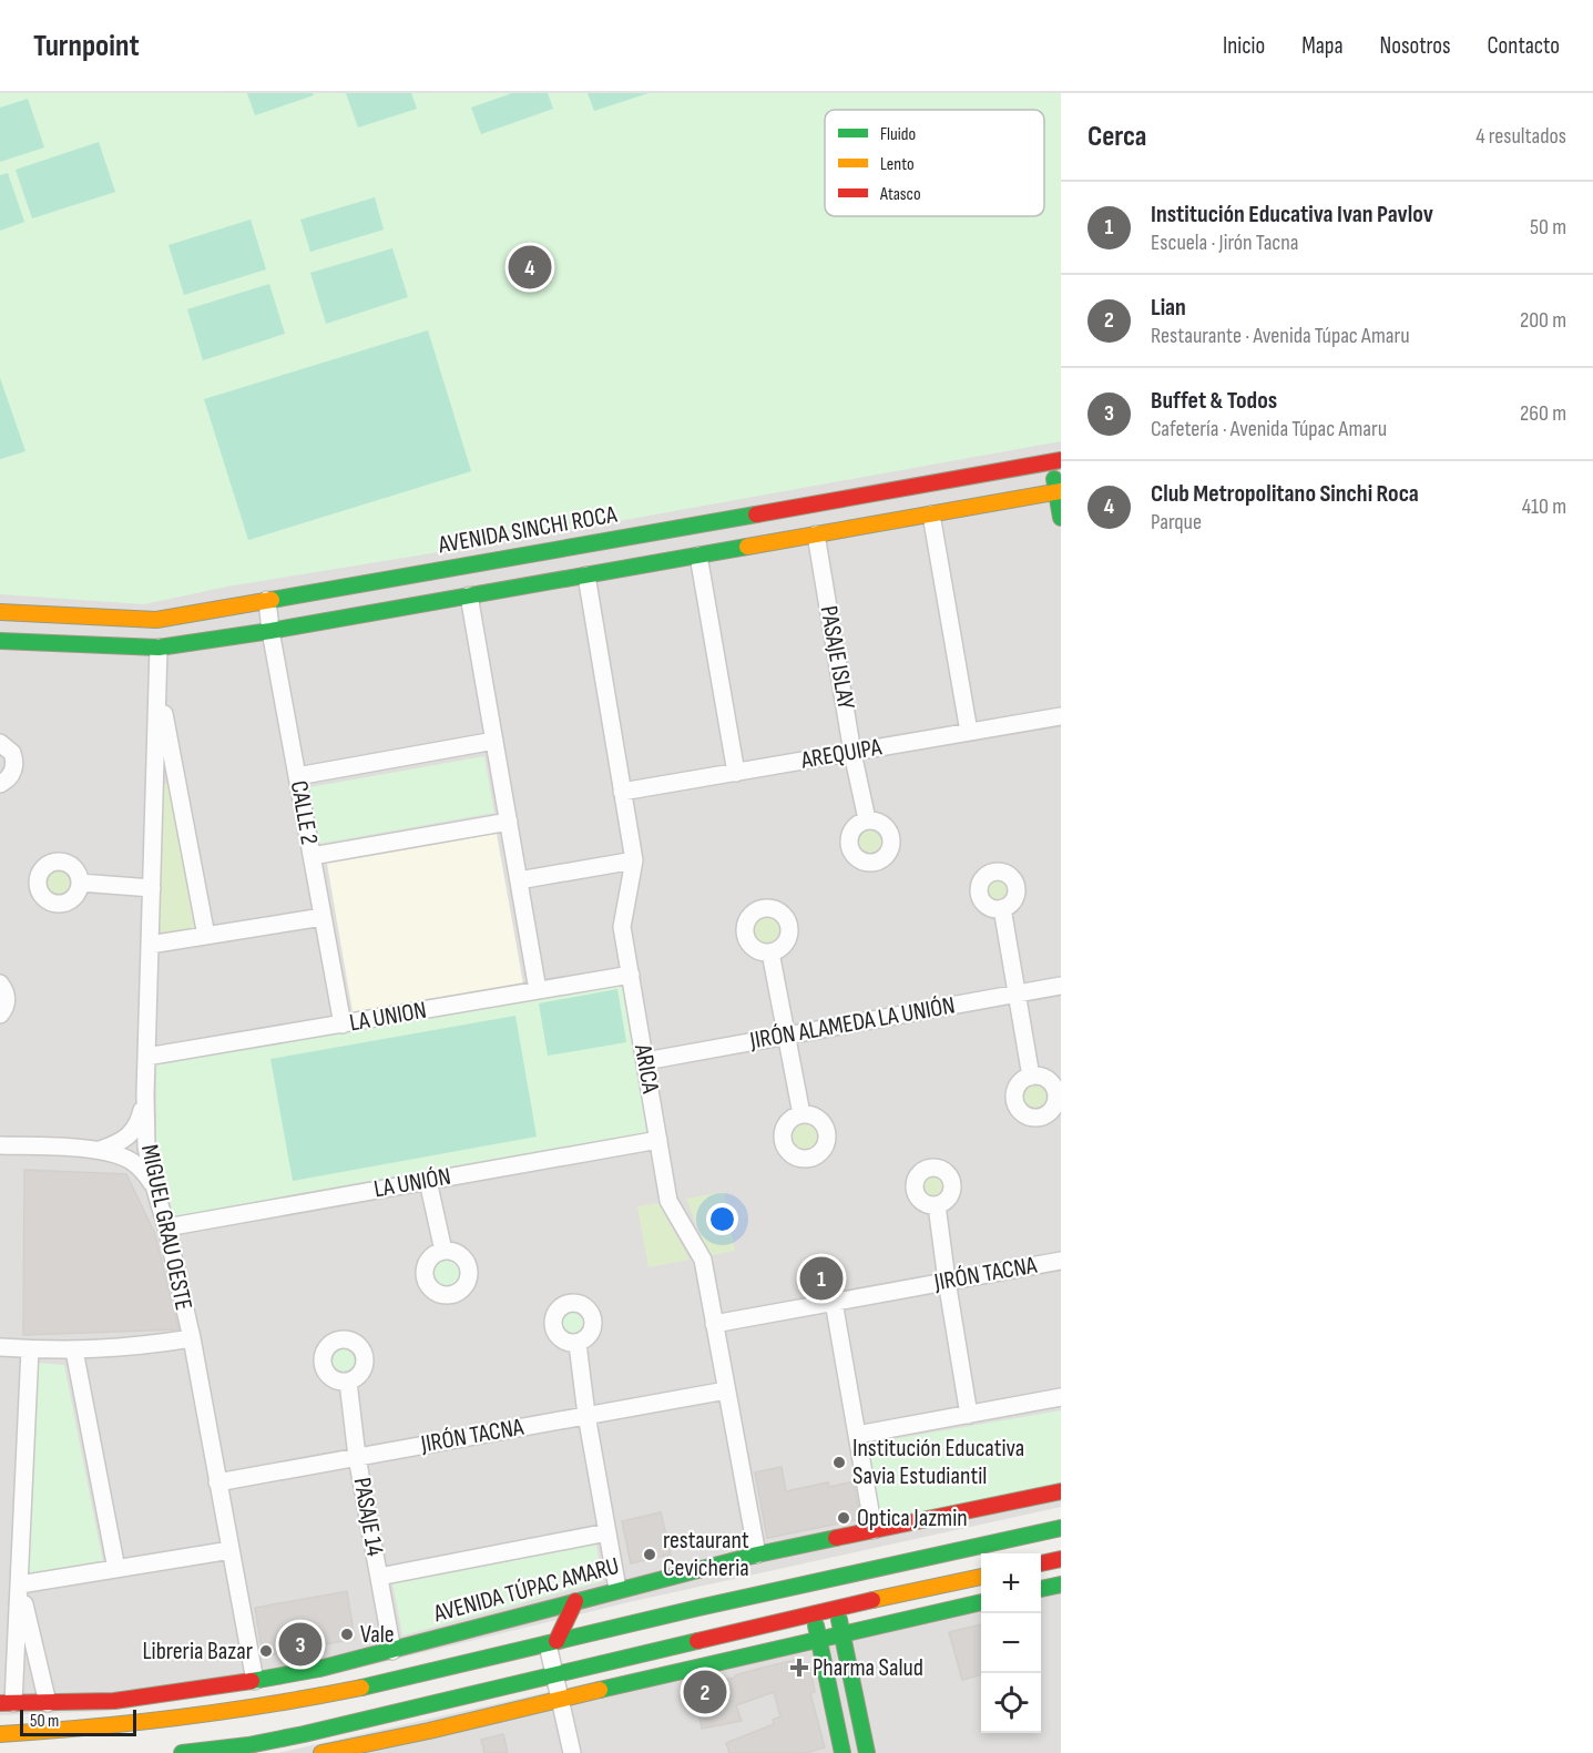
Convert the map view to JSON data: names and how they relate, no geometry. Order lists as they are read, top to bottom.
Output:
{
  "streets": {
    "main road": ["AVENIDA SINCHI ROCA", "AVENIDA TÚPAC AMARU"],
    "street": [
      "PASAJE ISLAY",
      "AREQUIPA",
      "CALLE 2",
      "LA UNION",
      "JIRÓN ALAMEDA LA UNIÓN",
      "ARICA",
      "LA UNIÓN",
      "MIGUEL GRAU OESTE",
      "JIRÓN TACNA",
      "PASAJE 14"
    ]
  },
  "crossings": [
    ["AVENIDA SINCHI ROCA", "CALLE 2"],
    ["PASAJE ISLAY", "AREQUIPA"],
    ["AREQUIPA", "ARICA"],
    ["CALLE 2", "LA UNION"],
    ["LA UNION", "ARICA"],
    ["LA UNION", "MIGUEL GRAU OESTE"],
    ["JIRÓN ALAMEDA LA UNIÓN", "ARICA"],
    ["ARICA", "LA UNIÓN"],
    ["ARICA", "JIRÓN TACNA"],
    ["ARICA", "AVENIDA TÚPAC AMARU"],
    ["LA UNIÓN", "MIGUEL GRAU OESTE"],
    ["MIGUEL GRAU OESTE", "JIRÓN TACNA"],
    ["MIGUEL GRAU OESTE", "AVENIDA TÚPAC AMARU"],
    ["JIRÓN TACNA", "PASAJE 14"],
    ["PASAJE 14", "AVENIDA TÚPAC AMARU"]
  ],
  "places": {
    "other": [
      "Institución Educativa Savia Estudiantil",
      "Optica Jazmin",
      "restaurant Cevicheria",
      "Vale",
      "Libreria Bazar"
    ],
    "health": ["Pharma Salud"]
  },
  "legend": ["Fluido", "Lento", "Atasco"],
  "scale_bar": "50 m",
  "page": {
    "header": "Turnpoint",
    "nav": [
      "Inicio",
      "Mapa",
      "Nosotros",
      "Contacto"
    ],
    "heading": ["Cerca", "4 resultados"],
    "list": [
      {
        "mark": "1",
        "name": "Institución Educativa Ivan Pavlov",
        "note": "Escuela · Jirón Tacna",
        "value": "50 m"
      },
      {
        "mark": "2",
        "name": "Lian",
        "note": "Restaurante · Avenida Túpac Amaru",
        "value": "200 m"
      },
      {
        "mark": "3",
        "name": "Buffet & Todos",
        "note": "Cafetería · Avenida Túpac Amaru",
        "value": "260 m"
      },
      {
        "mark": "4",
        "name": "Club Metropolitano Sinchi Roca",
        "note": "Parque",
        "value": "410 m"
      }
    ],
    "pins": [
      "4",
      "1",
      "3",
      "2"
    ],
    "map_buttons": ["+", "−"],
    "scale": "50 m"
  }
}
